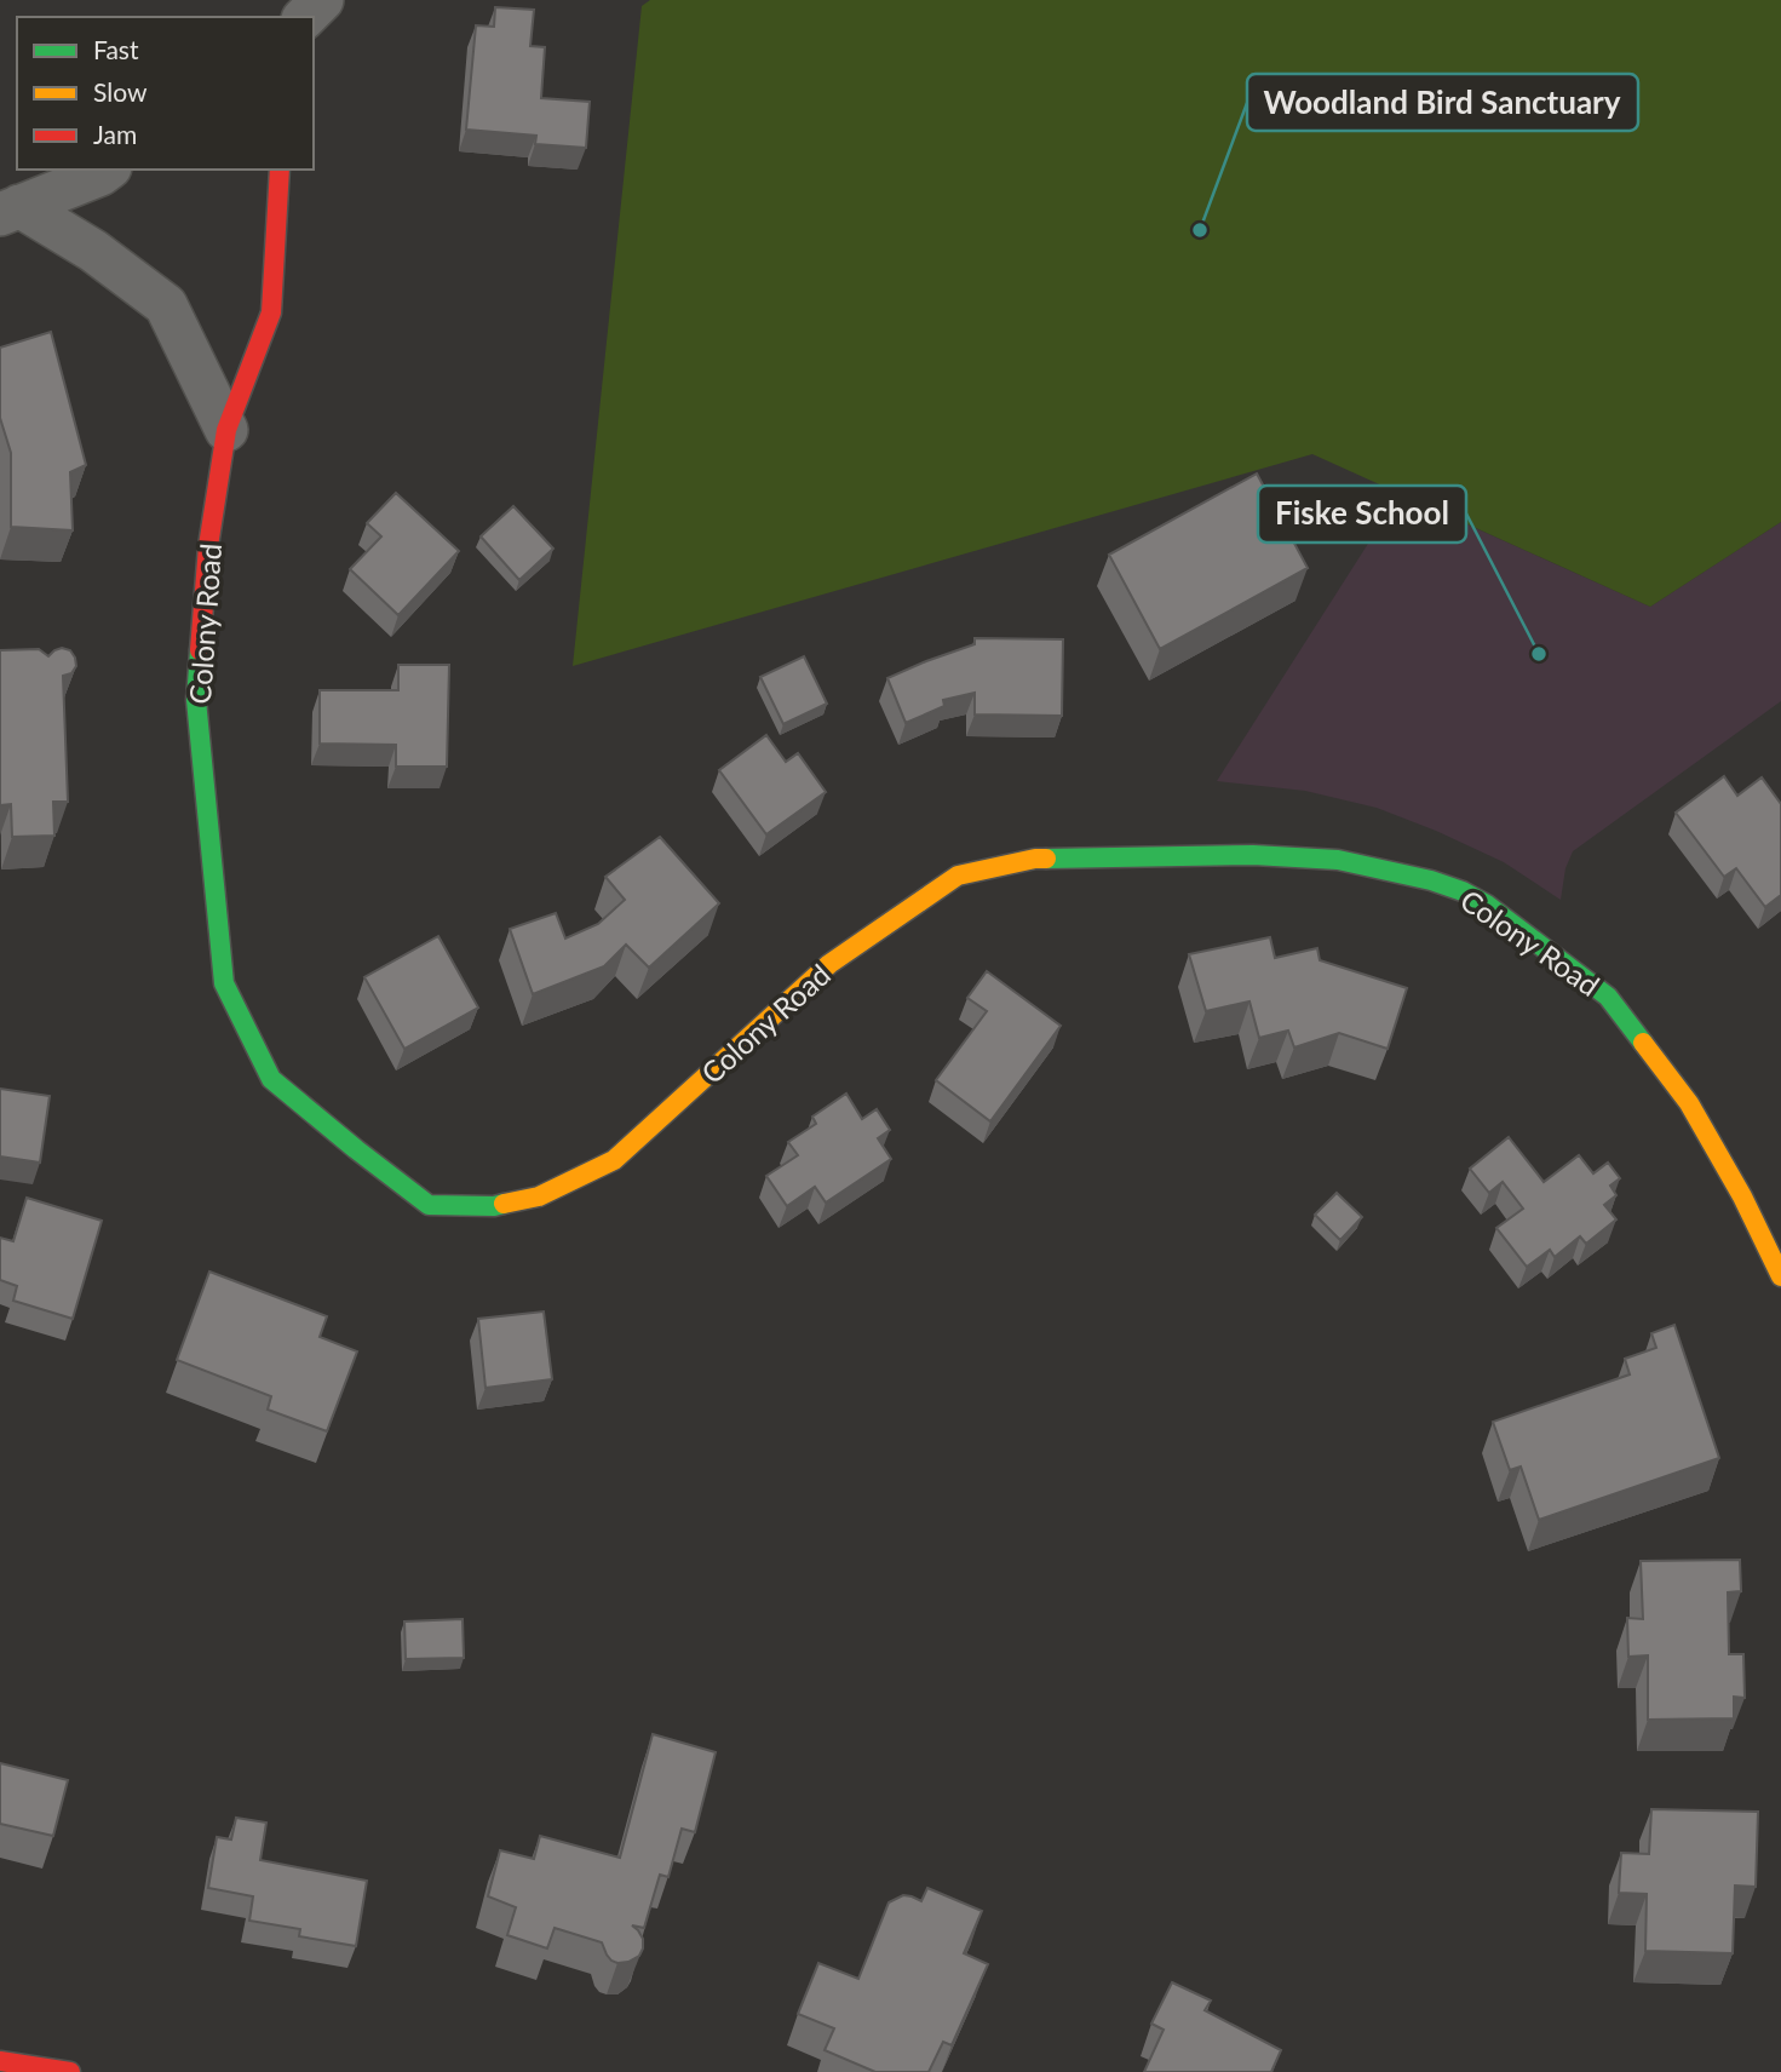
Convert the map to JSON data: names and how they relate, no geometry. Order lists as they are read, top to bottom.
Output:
{
  "streets": {
    "street": ["Colony Road"]
  },
  "places": ["Woodland Bird Sanctuary", "Fiske School"],
  "legend": ["Fast", "Slow", "Jam"]
}
